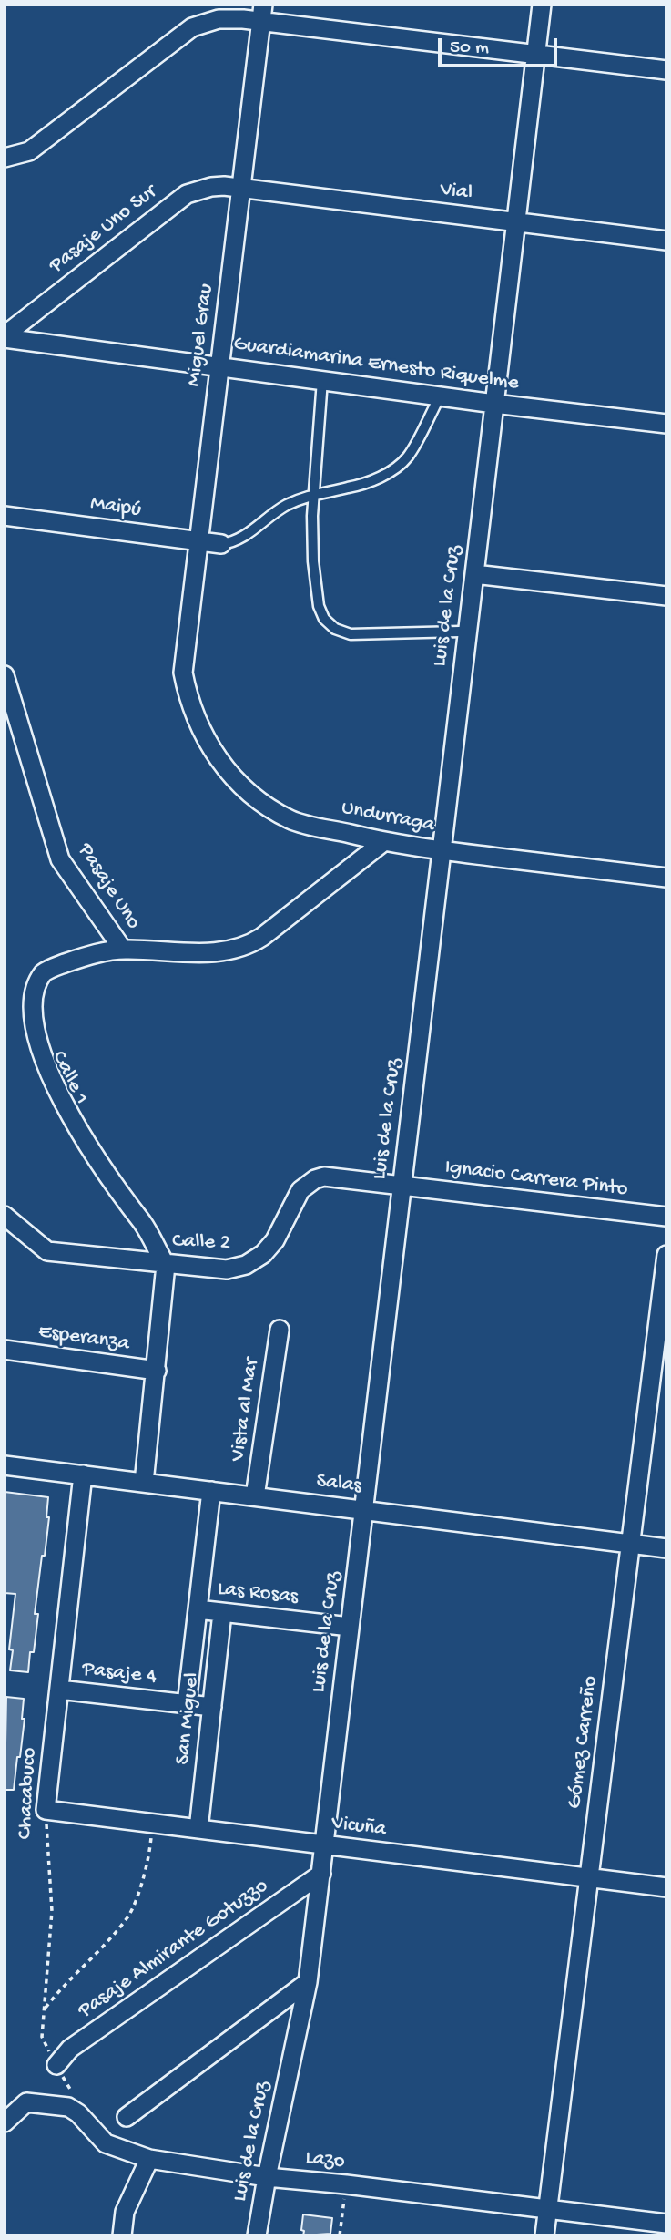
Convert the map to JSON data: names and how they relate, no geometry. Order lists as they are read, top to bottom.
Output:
{
  "streets": {
    "street": [
      "Vial",
      "Pasaje Uno Sur",
      "Miguel Grau",
      "Guardiamarina Ernesto Riquelme",
      "Maipú",
      "Luis de la Cruz",
      "Undurraga",
      "Pasaje Uno",
      "Calle 1",
      "Ignacio Carrera Pinto",
      "Calle 2",
      "Esperanza",
      "Vista al Mar",
      "Salas",
      "Las Rosas",
      "Pasaje 4",
      "San Miguel",
      "Gómez Carreño",
      "Chacabuco",
      "Vicuña",
      "Pasaje Almirante Gotuzzo",
      "Lazo"
    ]
  },
  "crossings": [
    ["Vial", "Pasaje Uno Sur"],
    ["Vial", "Miguel Grau"],
    ["Vial", "Luis de la Cruz"],
    ["Pasaje Uno Sur", "Miguel Grau"],
    ["Pasaje Uno Sur", "Guardiamarina Ernesto Riquelme"],
    ["Miguel Grau", "Guardiamarina Ernesto Riquelme"],
    ["Miguel Grau", "Maipú"],
    ["Miguel Grau", "Undurraga"],
    ["Guardiamarina Ernesto Riquelme", "Luis de la Cruz"],
    ["Luis de la Cruz", "Undurraga"],
    ["Luis de la Cruz", "Ignacio Carrera Pinto"],
    ["Luis de la Cruz", "Calle 2"],
    ["Luis de la Cruz", "Salas"],
    ["Luis de la Cruz", "Las Rosas"],
    ["Luis de la Cruz", "Vicuña"],
    ["Luis de la Cruz", "Pasaje Almirante Gotuzzo"],
    ["Luis de la Cruz", "Lazo"],
    ["Undurraga", "Pasaje Uno"],
    ["Pasaje Uno", "Calle 1"],
    ["Calle 1", "Calle 2"],
    ["Ignacio Carrera Pinto", "Calle 2"],
    ["Vista al Mar", "Salas"],
    ["Salas", "San Miguel"],
    ["Salas", "Gómez Carreño"],
    ["Salas", "Chacabuco"],
    ["Las Rosas", "San Miguel"],
    ["Pasaje 4", "San Miguel"],
    ["Pasaje 4", "Chacabuco"],
    ["San Miguel", "Vicuña"],
    ["Gómez Carreño", "Vicuña"],
    ["Gómez Carreño", "Lazo"],
    ["Chacabuco", "Vicuña"],
    ["Chacabuco", "Pasaje Almirante Gotuzzo"],
    ["Chacabuco", "Lazo"]
  ],
  "scale_bar": "50 m"
}
